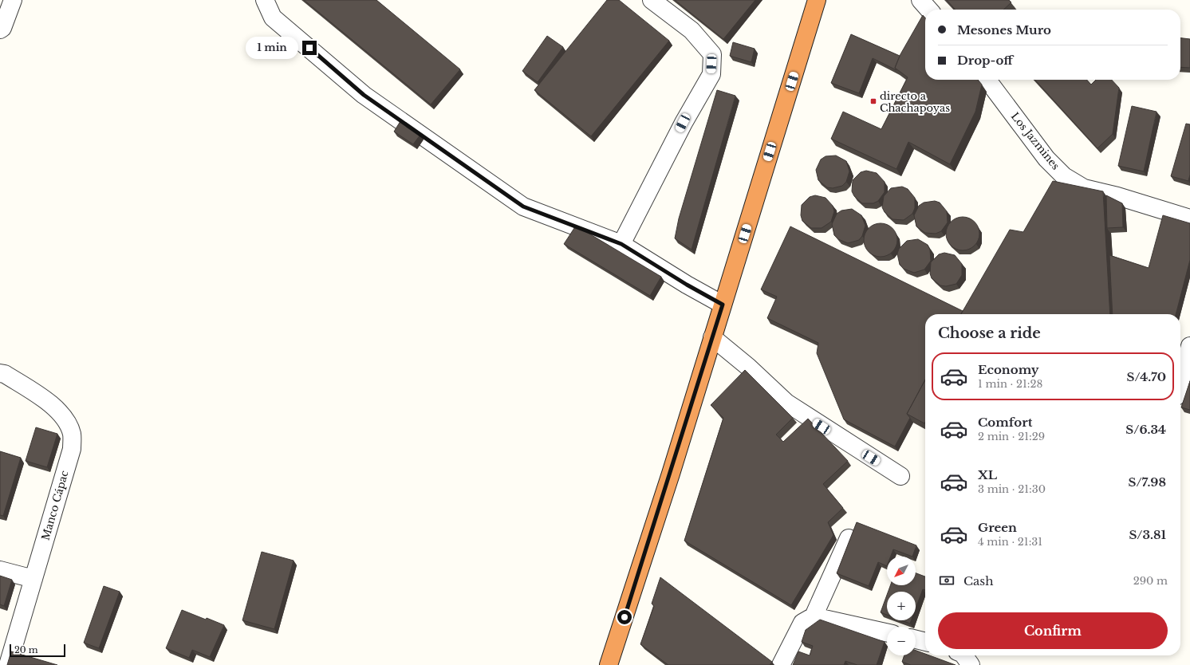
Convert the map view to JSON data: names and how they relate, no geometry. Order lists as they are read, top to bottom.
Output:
{
  "streets": {
    "street": ["Los Jazmines", "Manco Cápac"]
  },
  "places": {
    "transit": ["directo a Chachapoyas"]
  },
  "scale_bar": "20 m",
  "north": "bottom left",
  "page": {
    "banner": ["Mesones Muro", "Drop-off"],
    "bubble": "1 min",
    "heading": "Choose a ride",
    "list": [
      {
        "name": "Economy",
        "note": "1 min · 21:28",
        "value": "S/4.70"
      },
      {
        "name": "Comfort",
        "note": "2 min · 21:29",
        "value": "S/6.34"
      },
      {
        "name": "XL",
        "note": "3 min · 21:30",
        "value": "S/7.98"
      },
      {
        "name": "Green",
        "note": "4 min · 21:31",
        "value": "S/3.81"
      }
    ],
    "map_buttons": ["+", "−"],
    "pay": ["Cash", "290 m"],
    "buttons": "Confirm",
    "scale": "20 m"
  }
}
